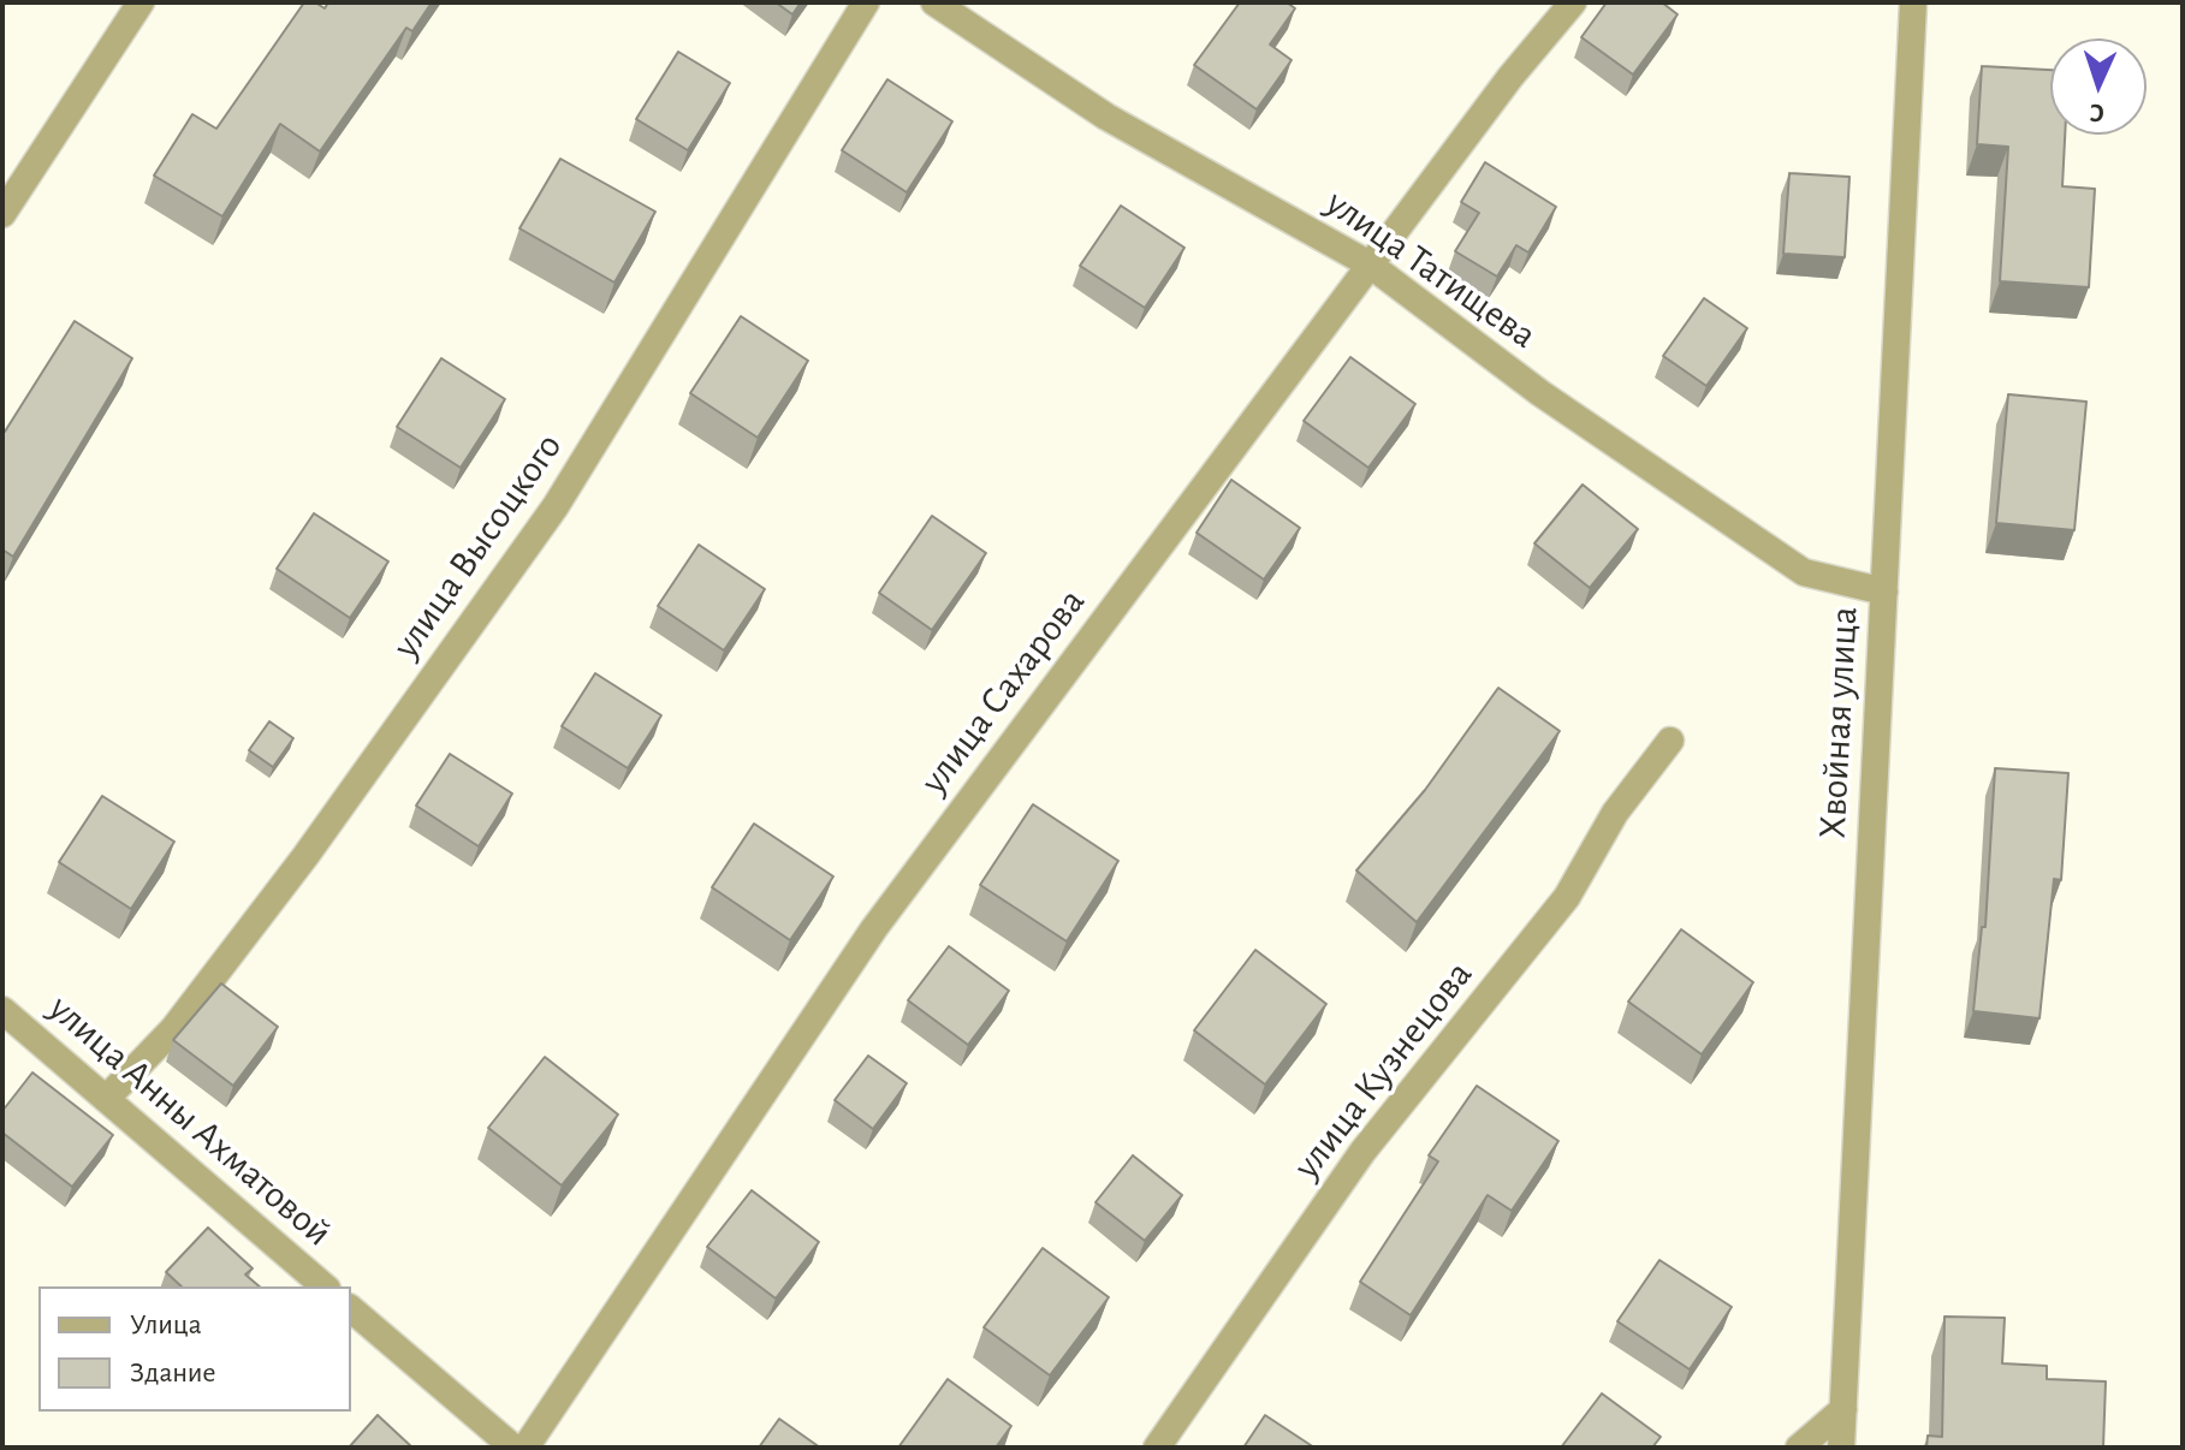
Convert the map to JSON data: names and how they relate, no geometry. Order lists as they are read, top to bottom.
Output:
{
  "streets": {
    "street": [
      "улица Татищева",
      "улица Высоцкого",
      "улица Сахарова",
      "Хвойная улица",
      "улица Кузнецова",
      "улица Анны Ахматовой"
    ]
  },
  "crossings": [
    ["улица Татищева", "улица Сахарова"],
    ["улица Татищева", "Хвойная улица"],
    ["улица Высоцкого", "улица Анны Ахматовой"]
  ],
  "legend": ["Улица", "Здание"],
  "north": "bottom"
}
